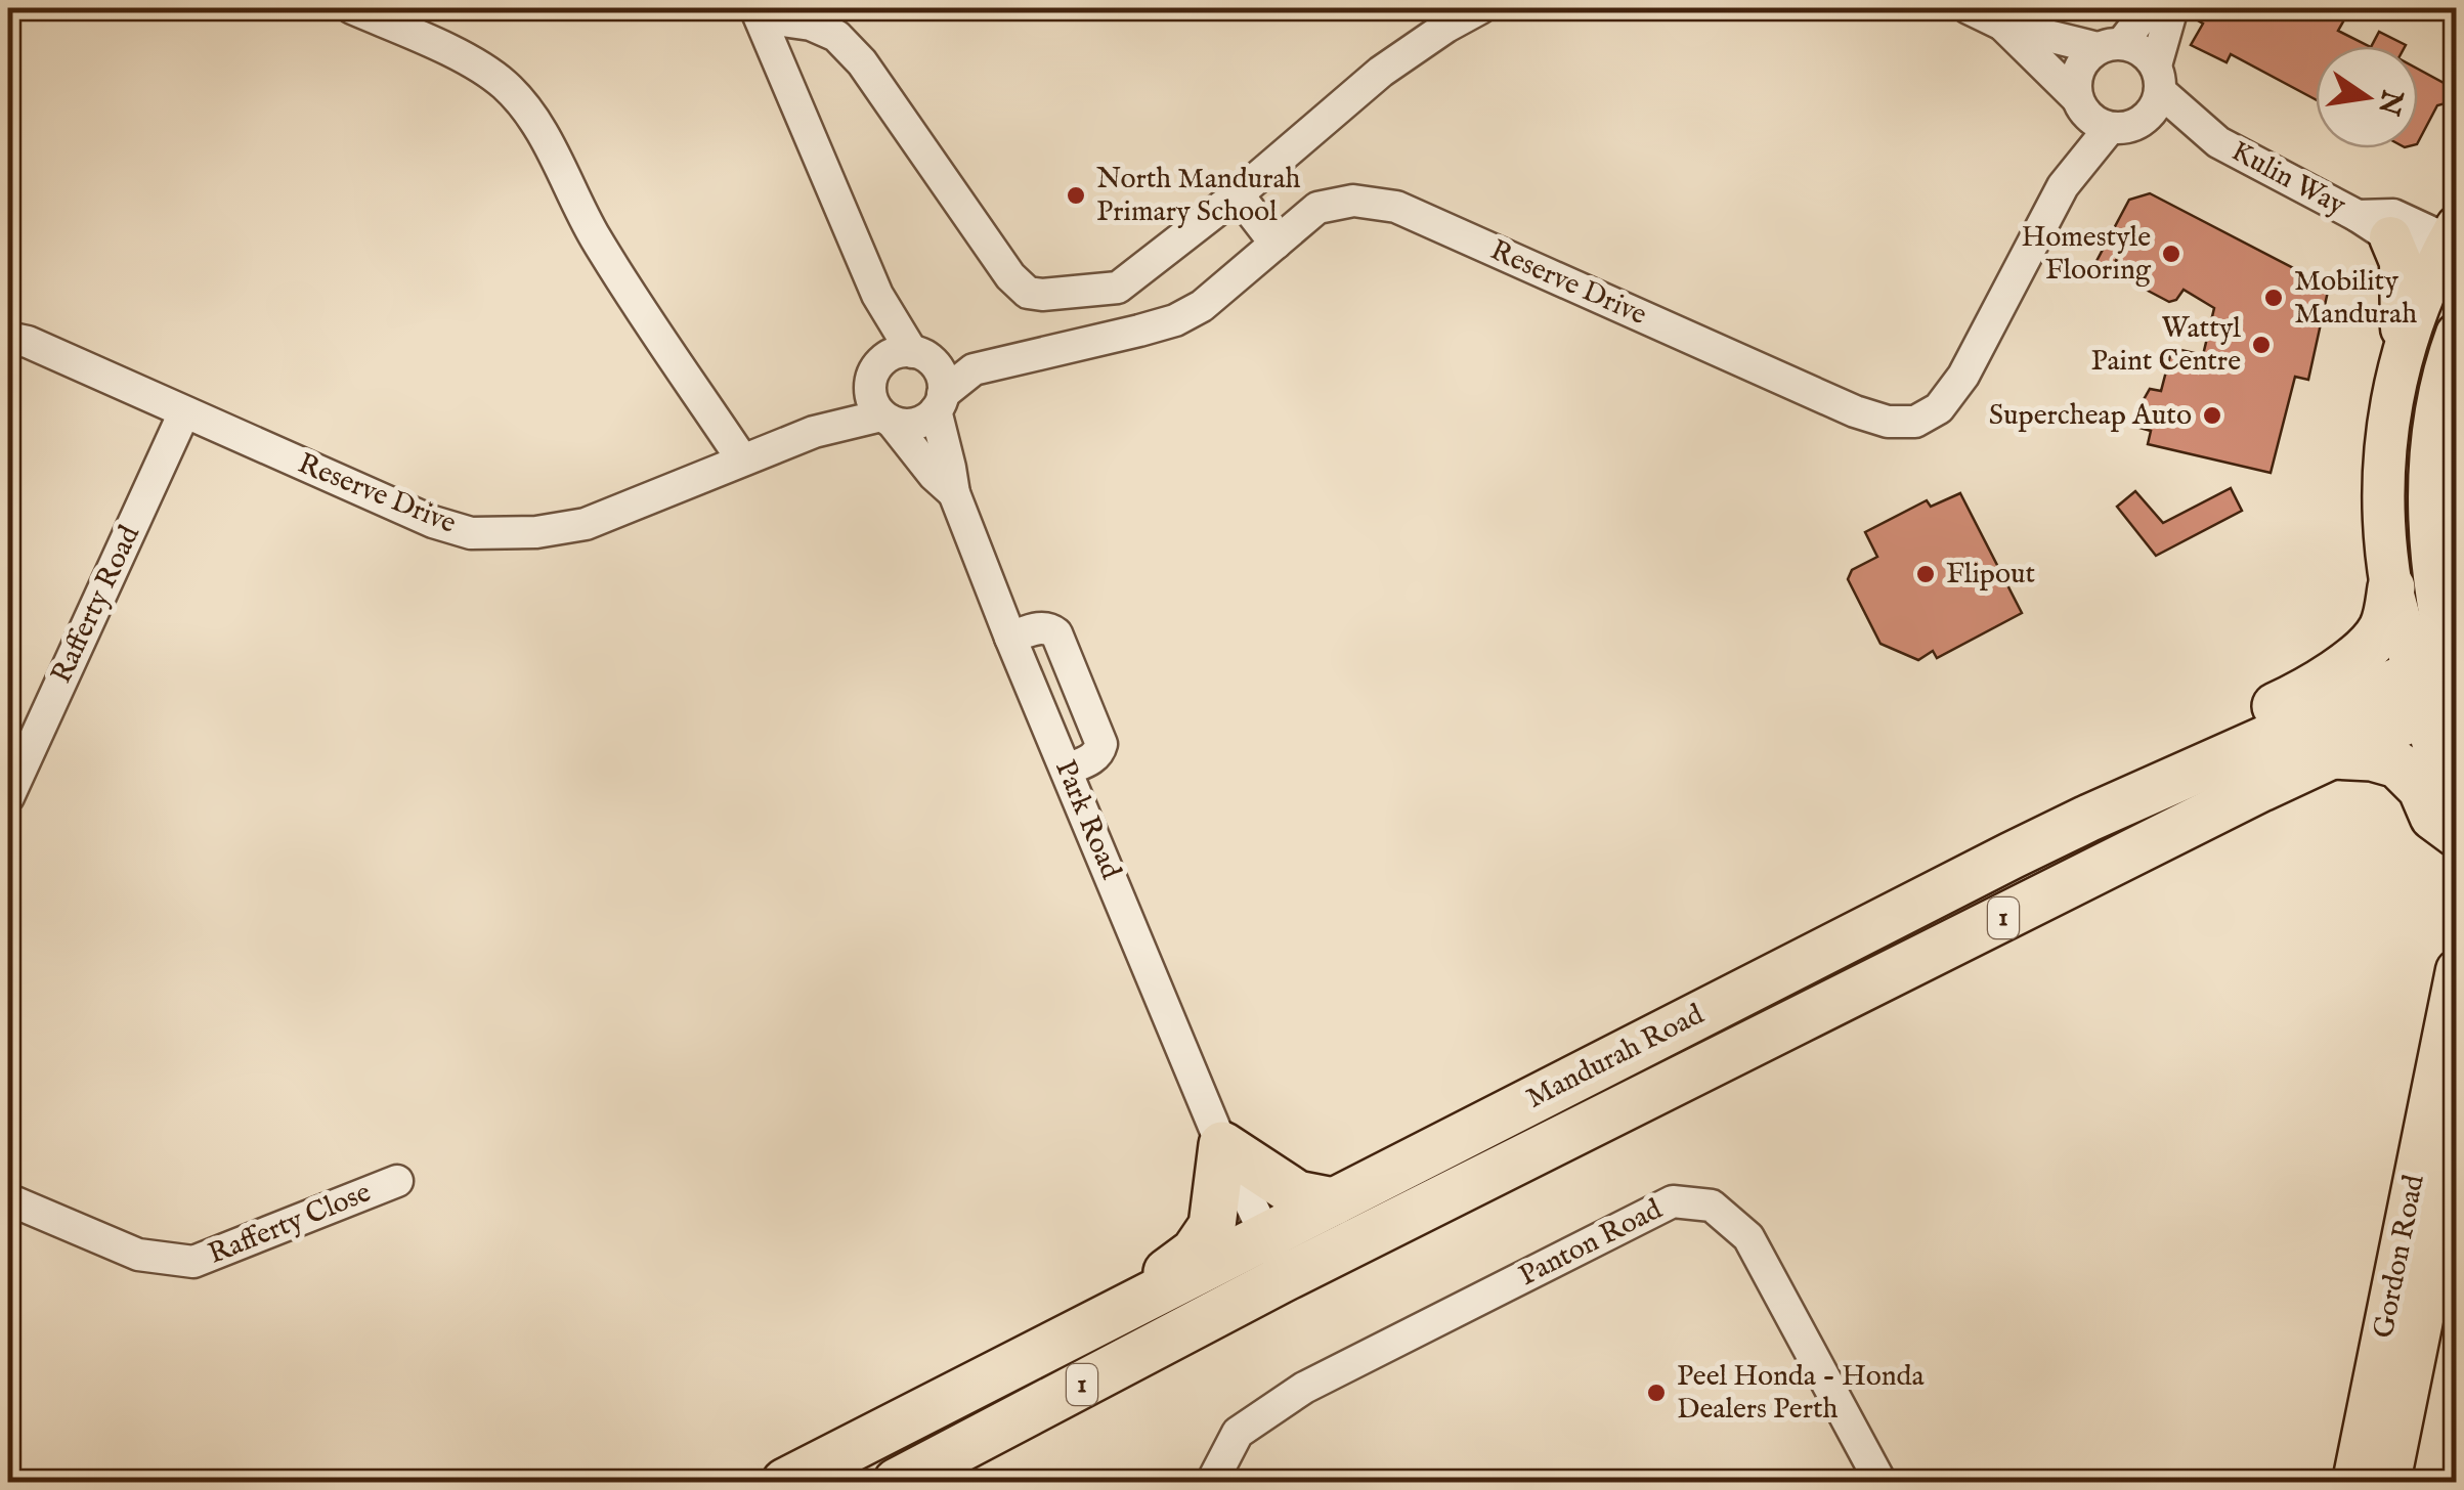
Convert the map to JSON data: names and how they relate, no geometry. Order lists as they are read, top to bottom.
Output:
{
  "streets": {
    "highway": ["1", "Mandurah Road"],
    "main road": ["Gordon Road"],
    "street": [
      "Kulin Way",
      "Reserve Drive",
      "Rafferty Road",
      "Park Road",
      "Rafferty Close",
      "Panton Road"
    ]
  },
  "crossings": [
    ["Kulin Way", "Reserve Drive"],
    ["Reserve Drive", "Rafferty Road"],
    ["Reserve Drive", "Park Road"],
    ["Park Road", "Mandurah Road"]
  ],
  "places": [
    "North Mandurah Primary School",
    "Homestyle Flooring",
    "Mobility Mandurah",
    "Wattyl Paint Centre",
    "Supercheap Auto",
    "Flipout",
    "Peel Honda - Honda Dealers Perth"
  ],
  "north": "right"
}
